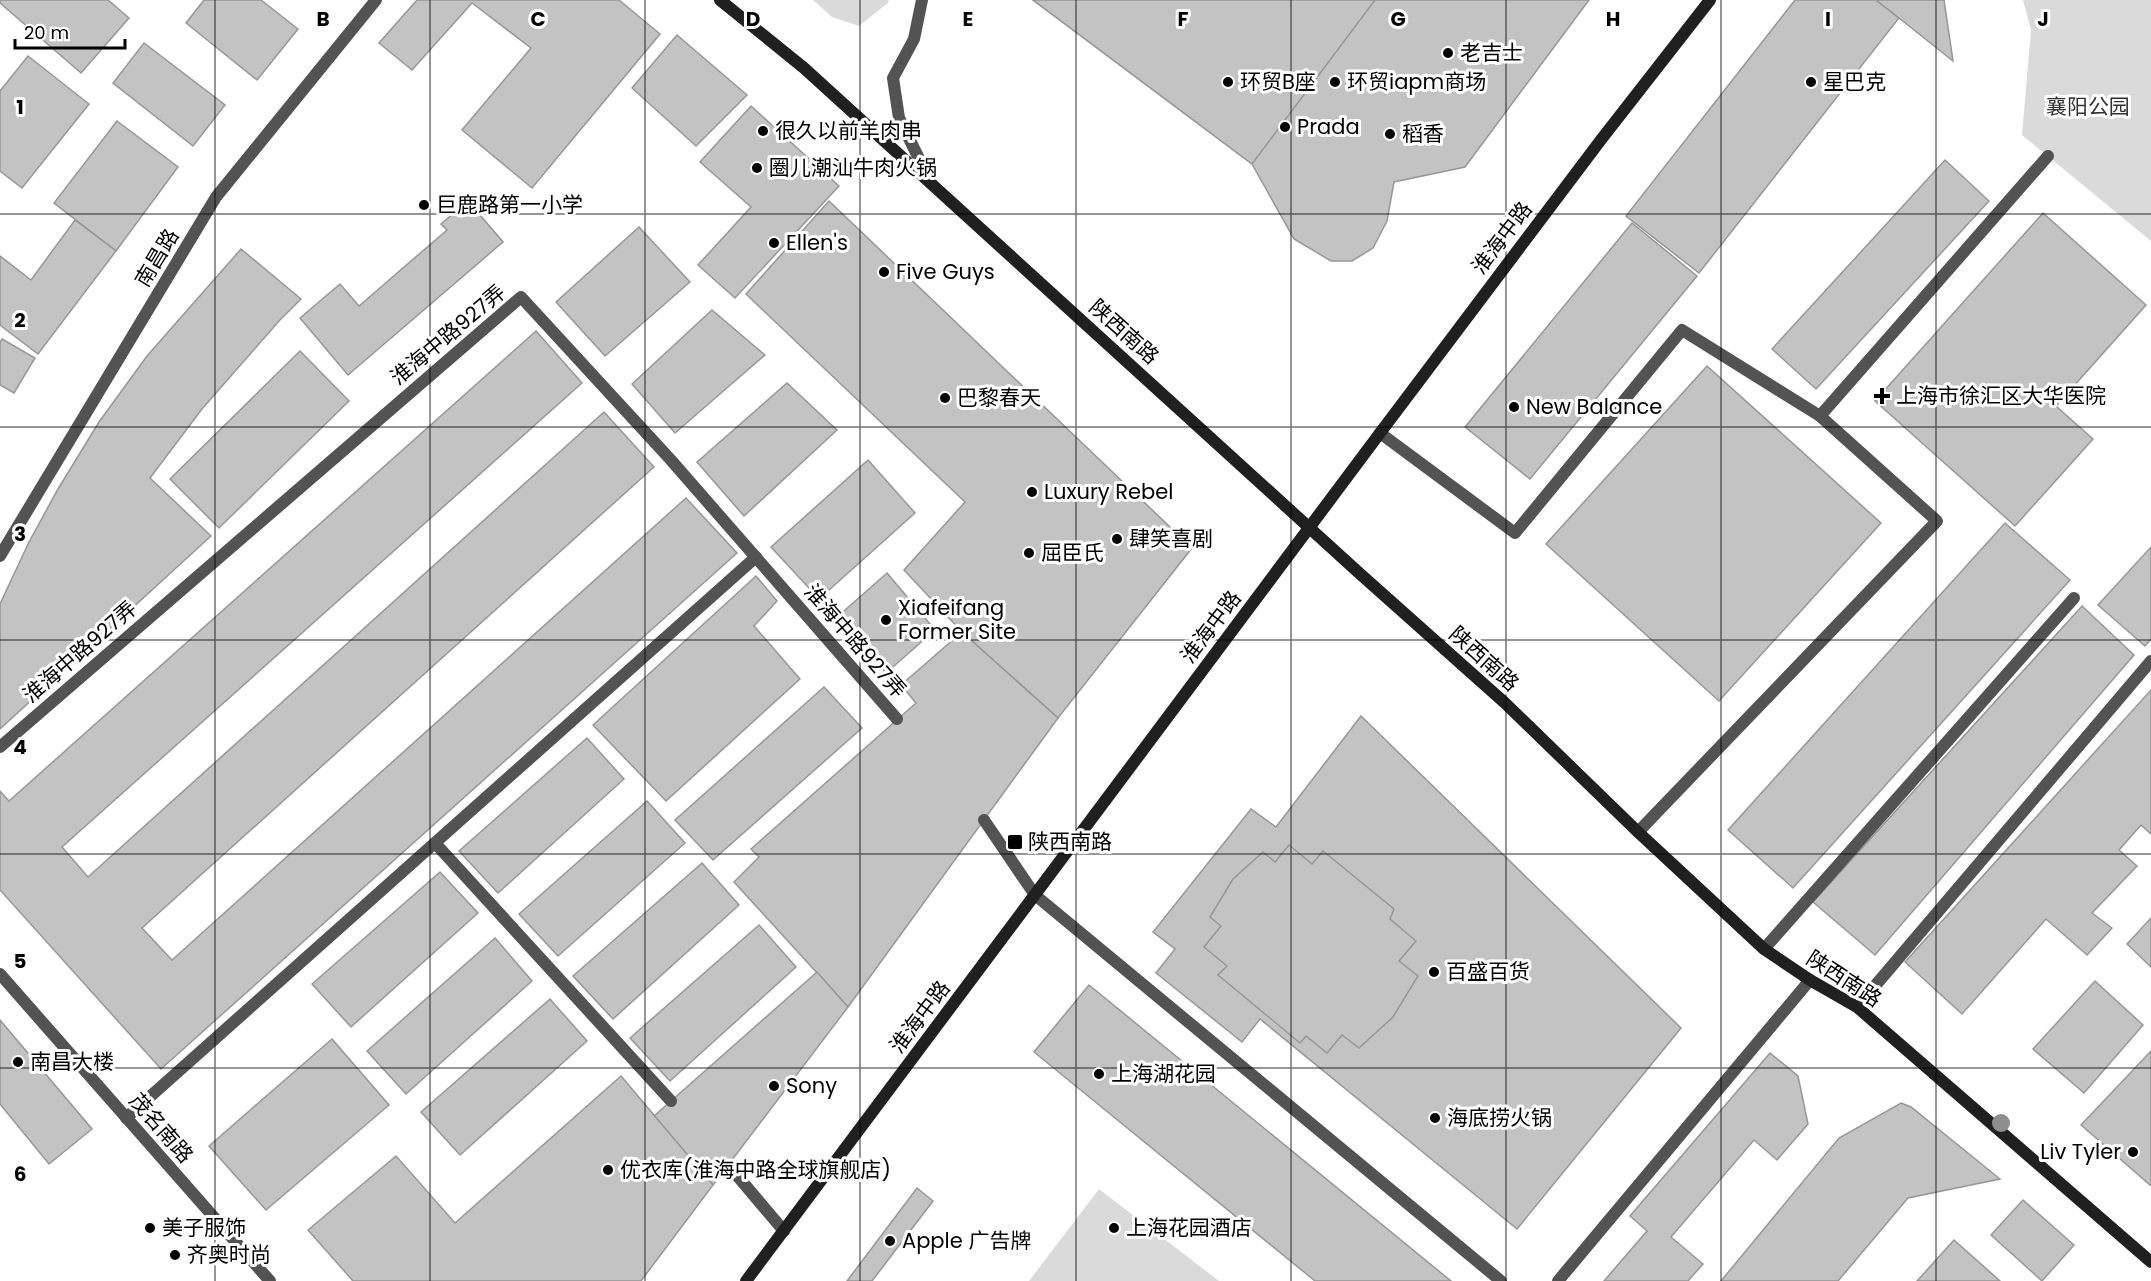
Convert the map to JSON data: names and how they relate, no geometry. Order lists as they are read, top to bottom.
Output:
{
  "streets": {
    "main road": ["淮海中路", "陕西南路"],
    "street": ["南昌路", "淮海中路927弄", "茂名南路"]
  },
  "crossings": [
    ["淮海中路", "陕西南路"]
  ],
  "parks": ["襄阳公园"],
  "places": {
    "other": [
      "老吉士",
      "环贸B座",
      "环贸iapm商场",
      "星巴克",
      "Prada",
      "很久以前羊肉串",
      "稻香",
      "圈儿潮汕牛肉火锅",
      "巨鹿路第一小学",
      "Ellen's",
      "Five Guys",
      "巴黎春天",
      "New Balance",
      "Luxury Rebel",
      "肆笑喜剧",
      "屈臣氏",
      "Xiafeifang Former Site",
      "百盛百货",
      "南昌大楼",
      "上海湖花园",
      "Sony",
      "海底捞火锅",
      "Liv Tyler",
      "优衣库(淮海中路全球旗舰店)",
      "美子服饰",
      "上海花园酒店",
      "Apple 广告牌",
      "齐奥时尚"
    ],
    "health": ["上海市徐汇区大华医院"],
    "transit": ["陕西南路"]
  },
  "scale_bar": "20 m",
  "grid": {
    "columns": [
      "B",
      "C",
      "D",
      "E",
      "F",
      "G",
      "H",
      "I",
      "J"
    ],
    "rows": [
      "1",
      "2",
      "3",
      "4",
      "5",
      "6"
    ]
  }
}
